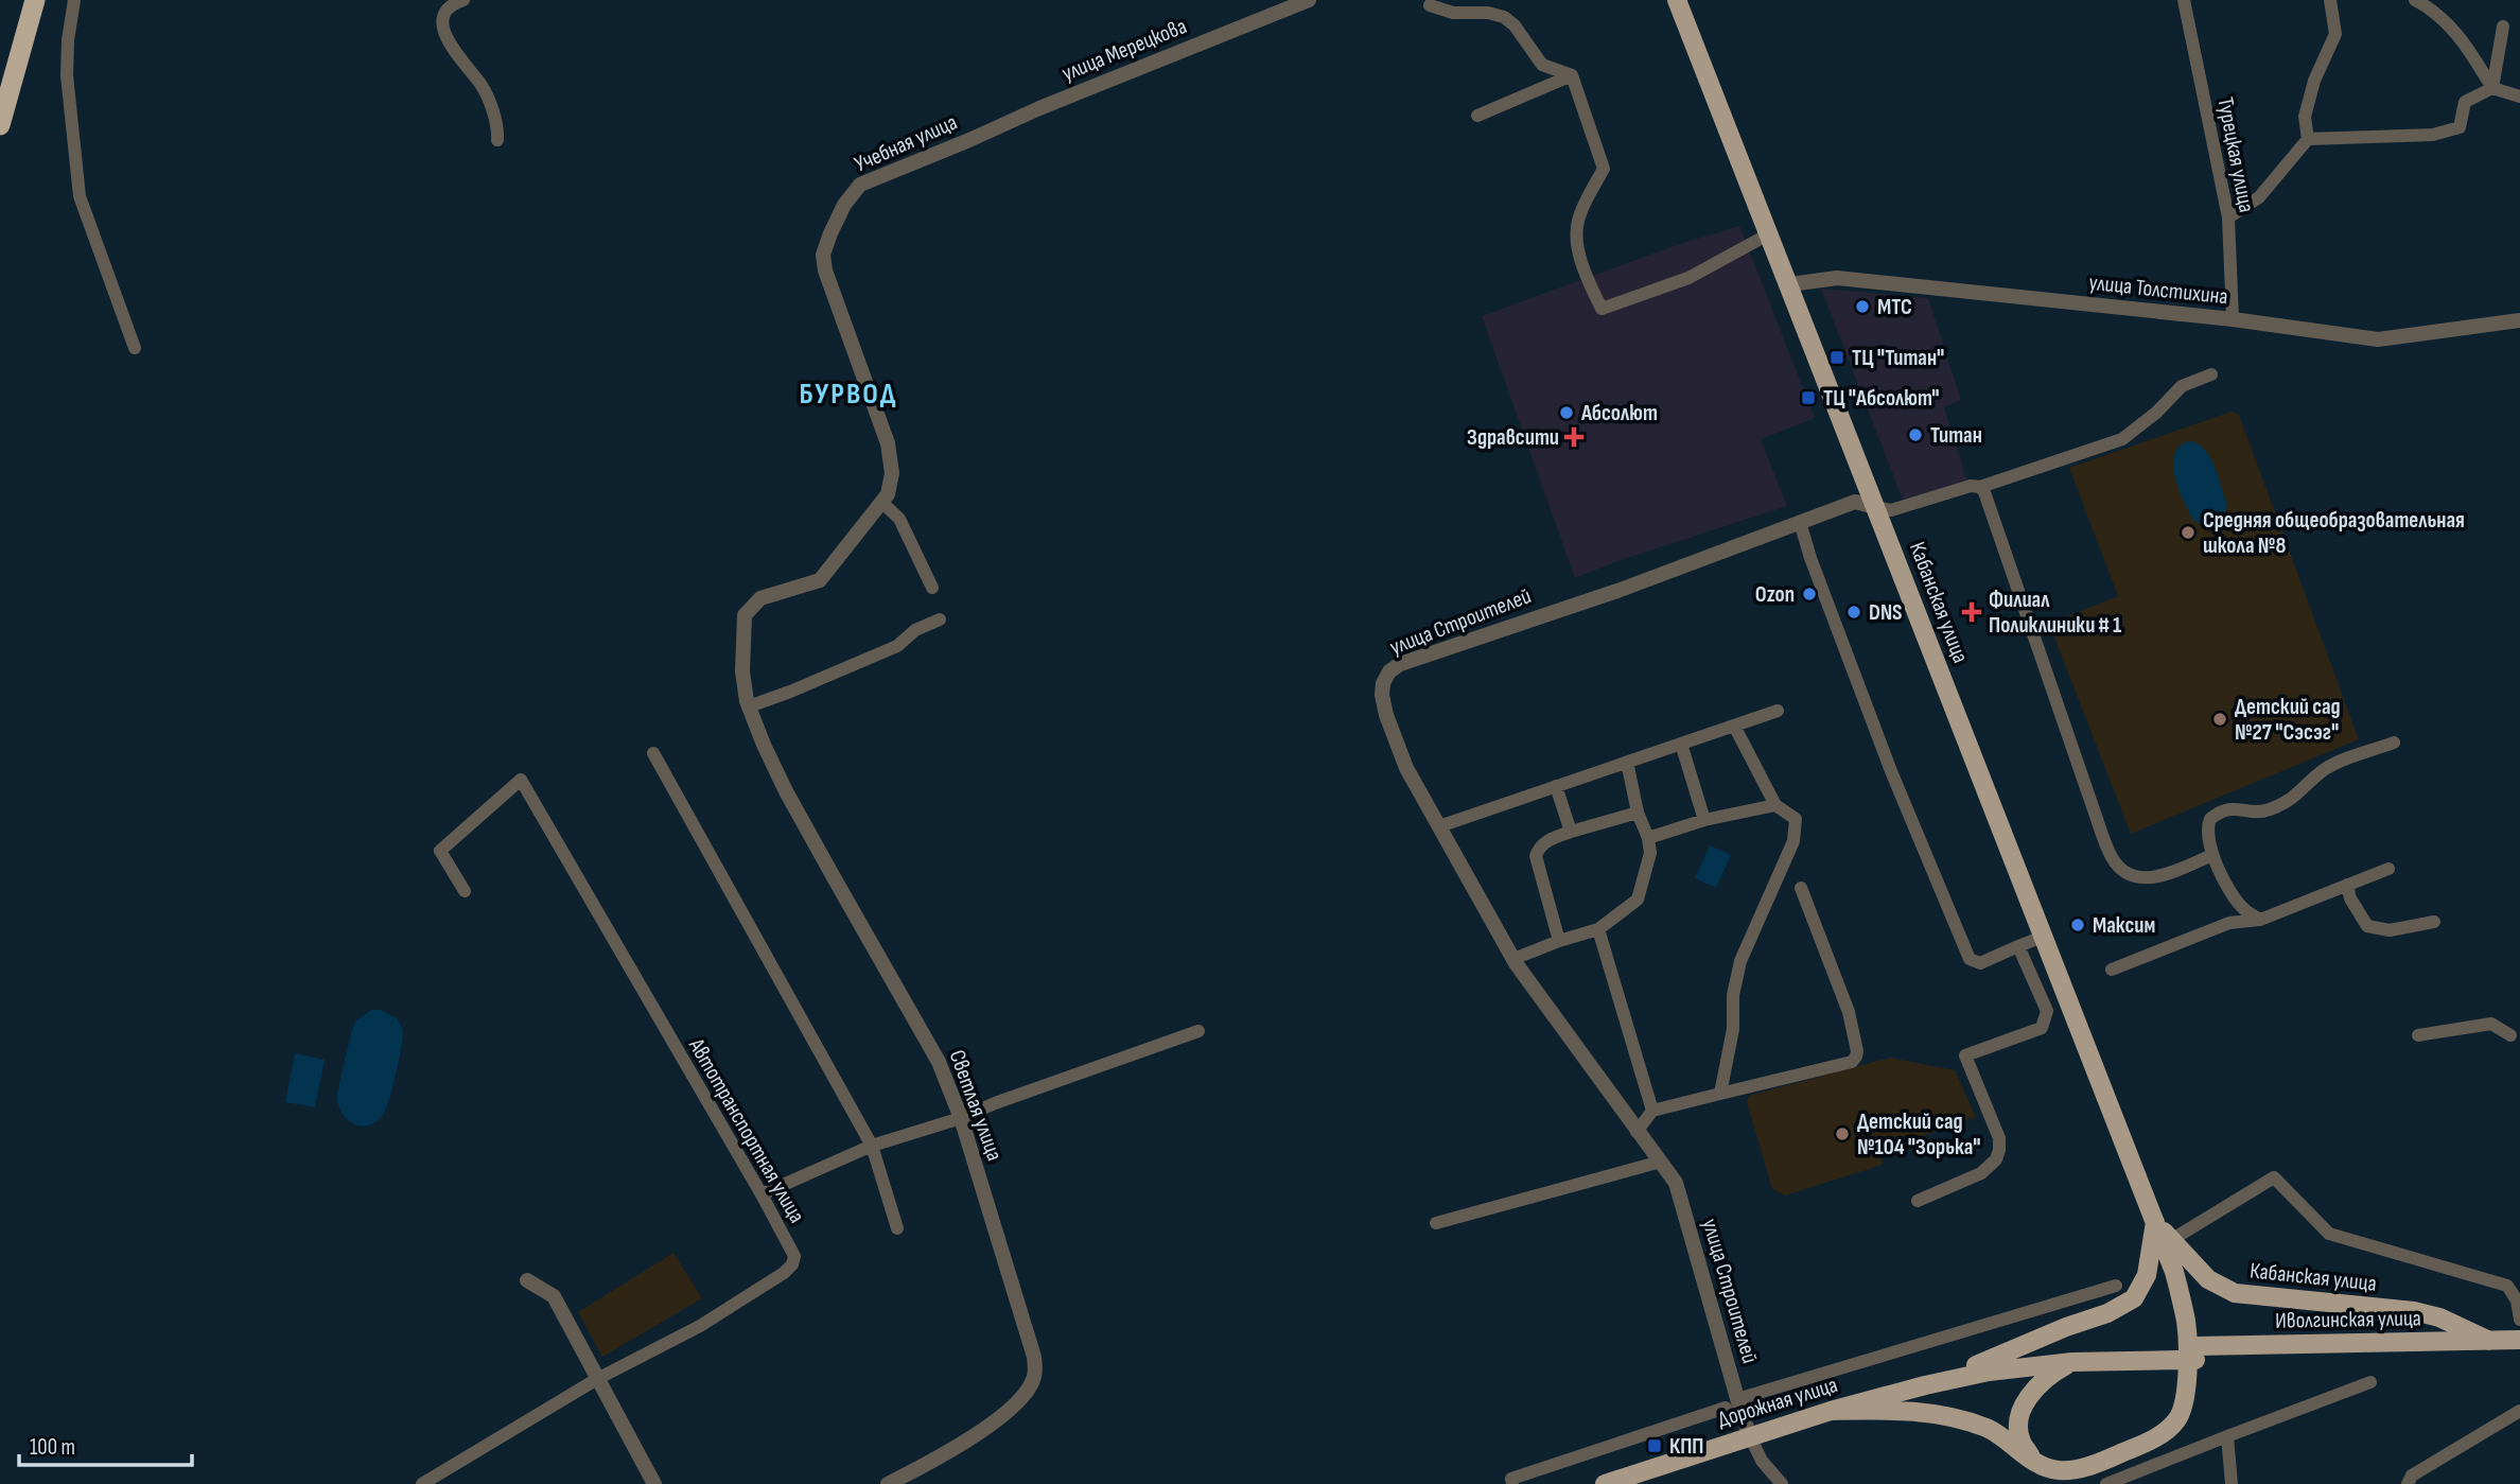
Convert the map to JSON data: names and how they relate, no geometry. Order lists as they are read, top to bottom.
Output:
{
  "streets": {
    "main road": ["Кабанская улица", "Иволгинская улица", "Дорожная улица"],
    "street": [
      "улица Мерецкова",
      "Учебная улица",
      "Турецкая улица",
      "улица Толстихина",
      "улица Строителей",
      "Светлая улица",
      "Автотранспортная улица"
    ]
  },
  "crossings": [
    ["улица Мерецкова", "Учебная улица"],
    ["Учебная улица", "Светлая улица"],
    ["Турецкая улица", "улица Толстихина"],
    ["улица Толстихина", "Кабанская улица"],
    ["Кабанская улица", "улица Строителей"],
    ["Кабанская улица", "Иволгинская улица"],
    ["улица Строителей", "Дорожная улица"],
    ["Иволгинская улица", "Дорожная улица"]
  ],
  "districts": ["БУРВОД"],
  "places": {
    "other": [
      "МТС",
      "Абсолют",
      "Титан",
      "Средняя общеобразовательная школа №8",
      "Ozon",
      "DNS",
      "Детский сад №27 \"Сэсэг\"",
      "Максим",
      "Детский сад №104 \"Зорька\""
    ],
    "transit": ["ТЦ \"Титан\"", "ТЦ \"Абсолют\"", "КПП"],
    "health": ["Здравсити", "Филиал Поликлиники # 1"]
  },
  "scale_bar": "100 m"
}
